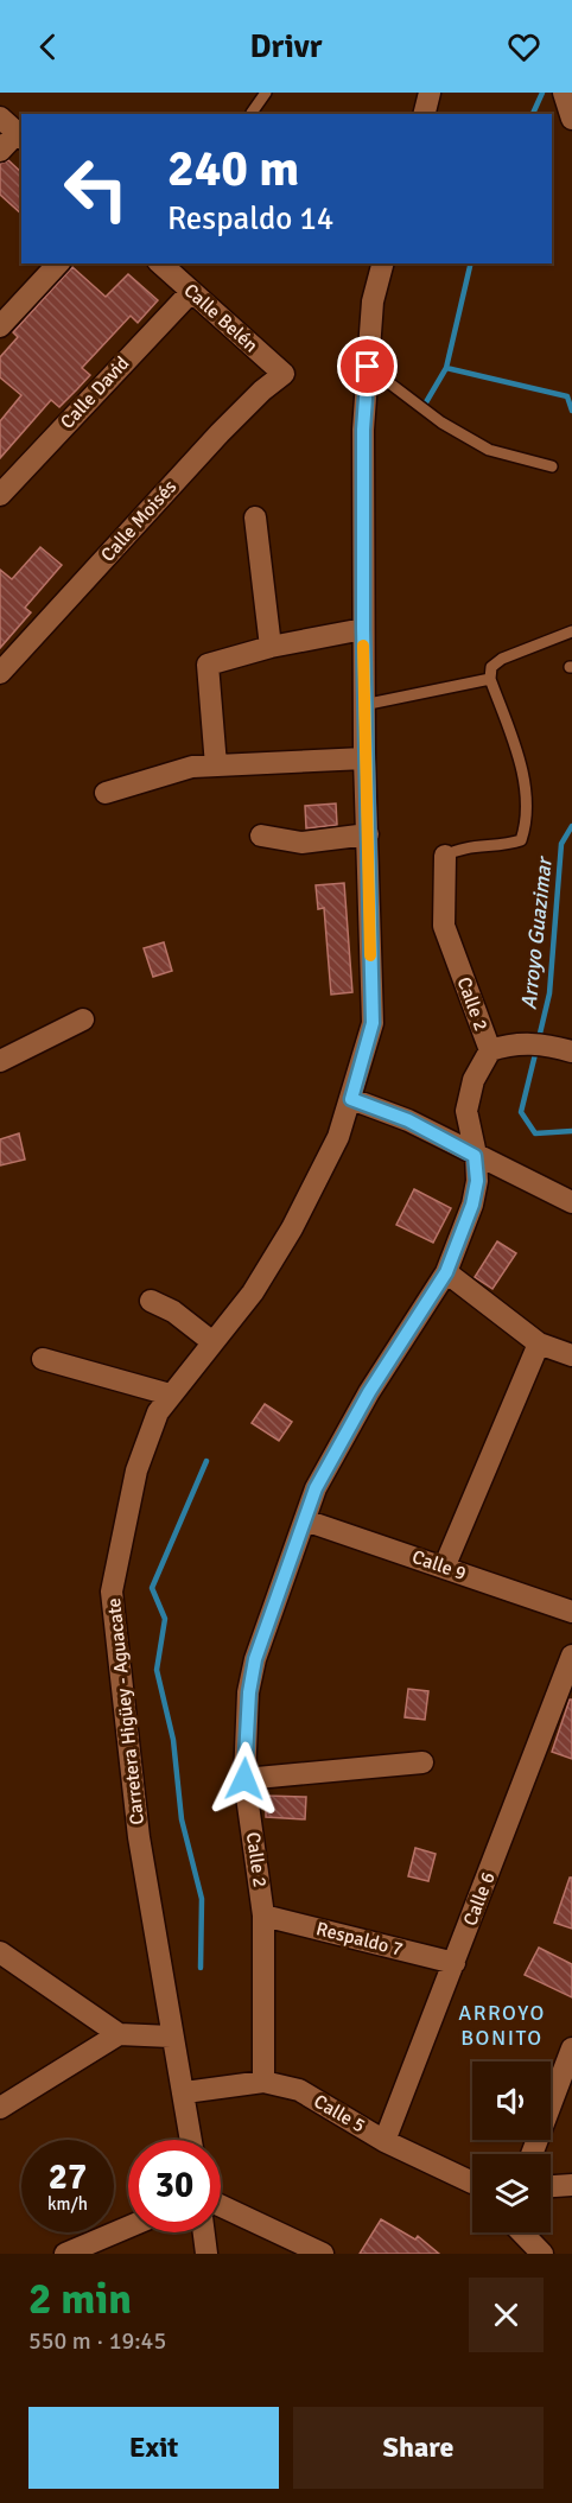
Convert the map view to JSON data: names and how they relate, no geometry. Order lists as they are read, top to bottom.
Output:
{
  "streets": {
    "street": [
      "Calle Belén",
      "Calle David",
      "Calle Moisés",
      "Calle 2",
      "Calle 9",
      "Carretera Higüey - Aguacate",
      "Calle 6",
      "Respaldo 7",
      "Calle 5"
    ]
  },
  "crossings": [
    ["Calle Belén", "Calle David"],
    ["Calle Belén", "Calle Moisés"],
    ["Calle 2", "Calle 9"],
    ["Calle 2", "Respaldo 7"],
    ["Calle 2", "Calle 5"],
    ["Carretera Higüey - Aguacate", "Calle 5"],
    ["Calle 6", "Respaldo 7"],
    ["Calle 6", "Calle 5"]
  ],
  "districts": ["ARROYO BONITO"],
  "water": ["Arroyo Guazimar"],
  "page": {
    "header": "Drivr",
    "turn": ["240 m", "Respaldo 14"],
    "speed": "27 km/h",
    "limit": "30",
    "heading": ["2 min", "550 m · 19:45"],
    "buttons": ["Exit", "Share"]
  }
}
